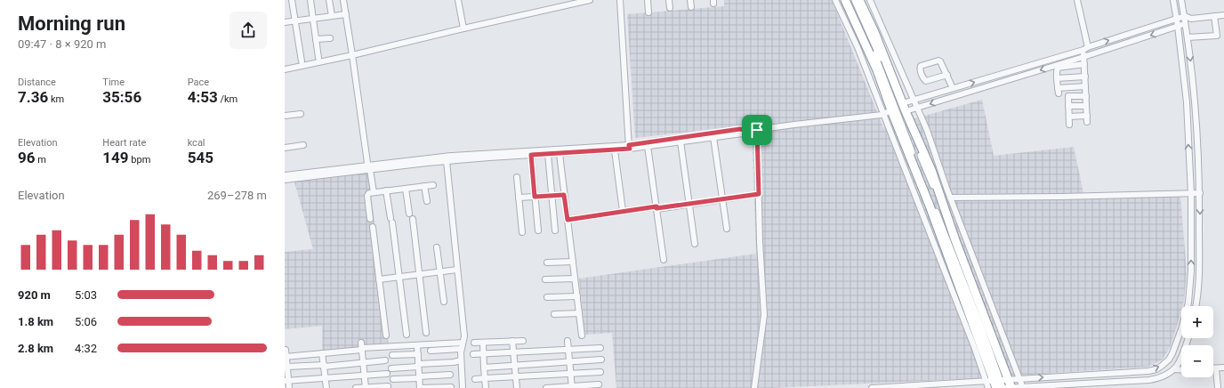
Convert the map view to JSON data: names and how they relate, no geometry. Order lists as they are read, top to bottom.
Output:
{
  "page": {
    "heading": ["Morning run", "09:47 · 8 × 920 m"],
    "stats": [
      ["Distance", "7.36 km"],
      ["Time", "35:56"],
      ["Pace", "4:53 /km"],
      ["Elevation", "96 m"],
      ["Heart rate", "149 bpm"],
      ["kcal", "545"]
    ],
    "chart": ["Elevation", "269–278 m"],
    "list": [
      {
        "name": "920 m",
        "note": "5:03"
      },
      {
        "name": "1.8 km",
        "note": "5:06"
      },
      {
        "name": "2.8 km",
        "note": "4:32"
      }
    ],
    "map_buttons": ["+", "−"]
  }
}
